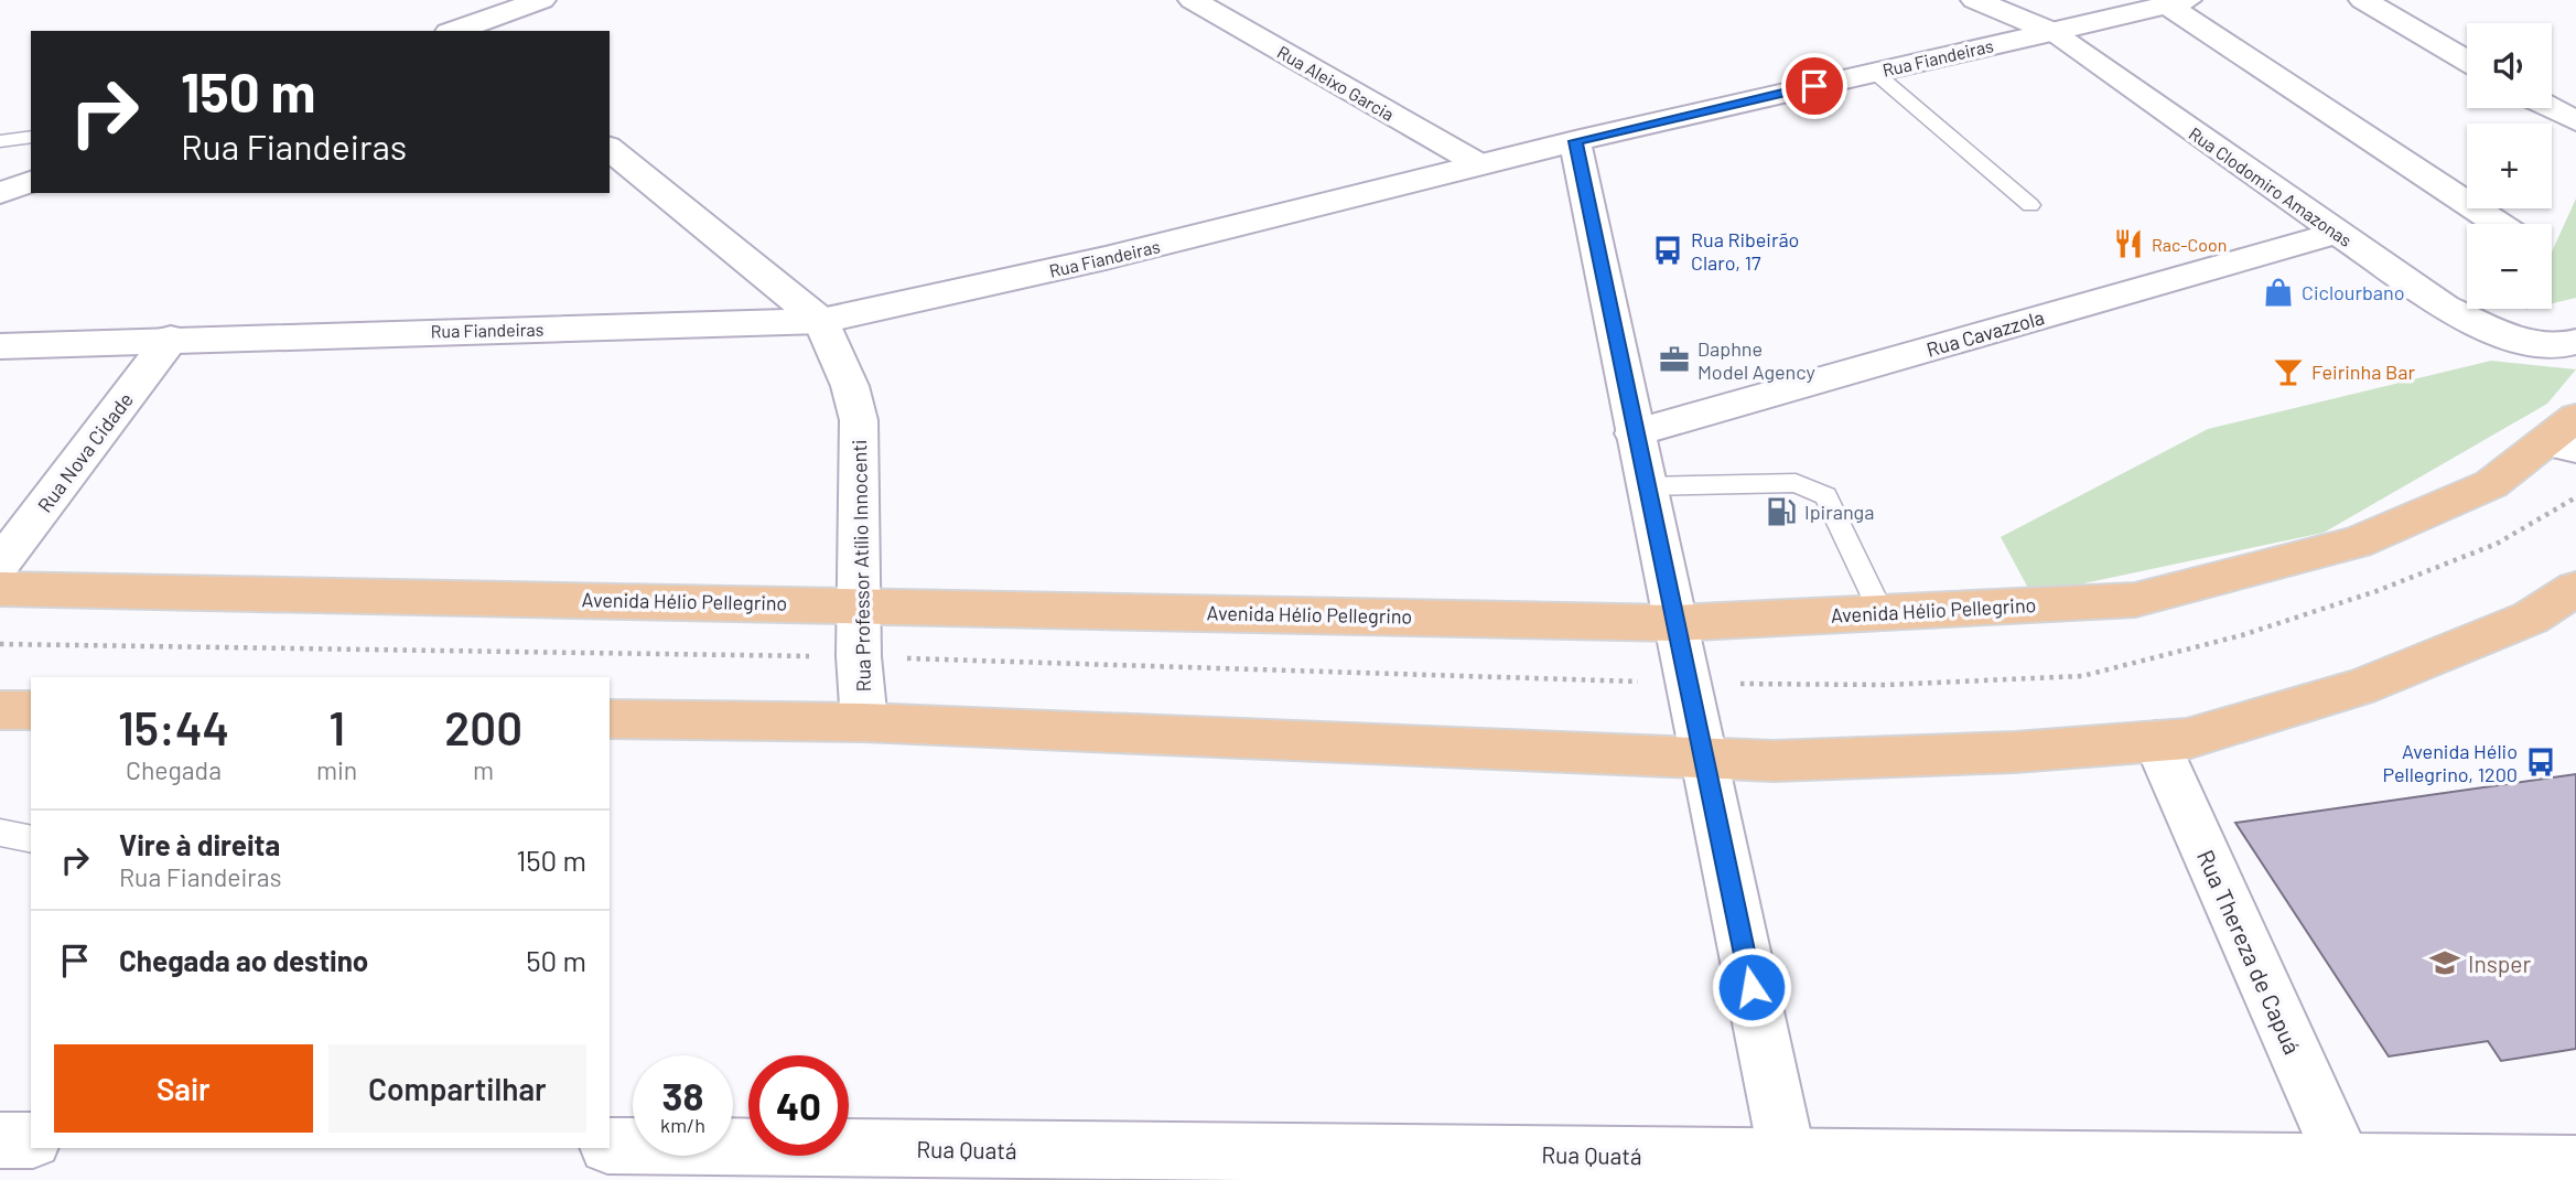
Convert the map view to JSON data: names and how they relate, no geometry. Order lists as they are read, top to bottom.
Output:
{
  "streets": {
    "main road": ["Avenida Hélio Pellegrino"],
    "street": [
      "Rua Fiandeiras",
      "Rua Aleixo Garcia",
      "Rua Clodomiro Amazonas",
      "Rua Cavazzola",
      "Rua Nova Cidade",
      "Rua Professor Atílio Innocenti",
      "Rua Thereza de Capuá",
      "Rua Quatá"
    ]
  },
  "crossings": [
    ["Rua Fiandeiras", "Rua Aleixo Garcia"],
    ["Rua Fiandeiras", "Rua Clodomiro Amazonas"],
    ["Rua Fiandeiras", "Rua Nova Cidade"],
    ["Rua Fiandeiras", "Rua Professor Atílio Innocenti"],
    ["Rua Clodomiro Amazonas", "Rua Cavazzola"],
    ["Rua Professor Atílio Innocenti", "Avenida Hélio Pellegrino"],
    ["Rua Thereza de Capuá", "Rua Quatá"]
  ],
  "places": {
    "restaurant": ["Rac-Coon"],
    "bus stop": ["Rua Ribeirão Claro, 17", "Avenida Hélio Pellegrino, 1200"],
    "shop": ["Ciclourbano"],
    "office": ["Daphne Model Agency"],
    "bar": ["Feirinha Bar"],
    "fuel station": ["Ipiranga"],
    "school or university": ["Insper"]
  },
  "page": {
    "map_buttons": ["+", "−"],
    "turn": ["150 m", "Rua Fiandeiras"],
    "eta": [
      "15:44",
      "Chegada",
      "1",
      "min",
      "200",
      "m"
    ],
    "list": [
      {
        "name": "Vire à direita",
        "note": "Rua Fiandeiras",
        "value": "150 m"
      },
      {
        "name": "Chegada ao destino",
        "value": "50 m"
      }
    ],
    "buttons": ["Sair", "Compartilhar"],
    "speed": "38 km/h",
    "limit": "40"
  }
}
